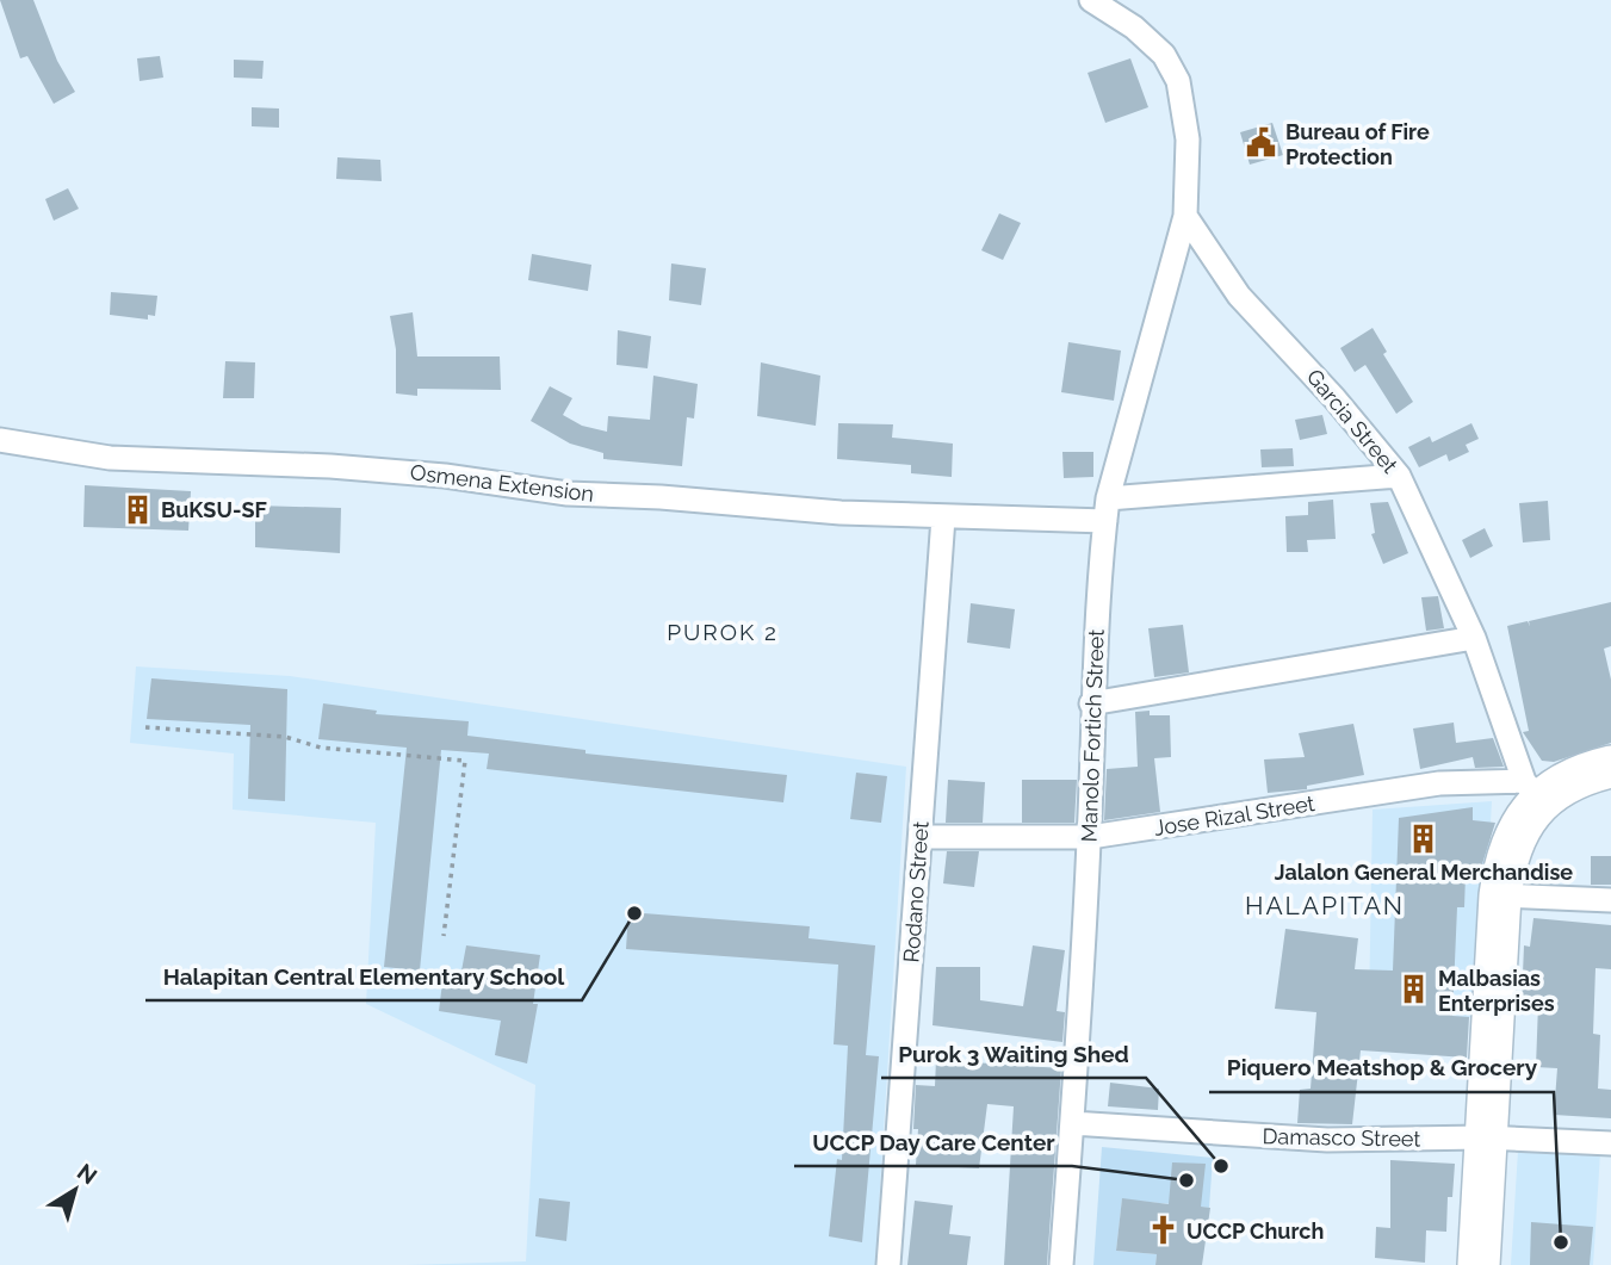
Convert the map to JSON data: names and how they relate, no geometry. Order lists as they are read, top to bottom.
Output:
{
  "streets": {
    "street": [
      "Garcia Street",
      "Osmena Extension",
      "Manolo Fortich Street",
      "Jose Rizal Street",
      "Rodano Street",
      "Damasco Street"
    ]
  },
  "crossings": [
    ["Garcia Street", "Osmena Extension"],
    ["Garcia Street", "Manolo Fortich Street"],
    ["Garcia Street", "Jose Rizal Street"],
    ["Osmena Extension", "Manolo Fortich Street"],
    ["Osmena Extension", "Rodano Street"],
    ["Manolo Fortich Street", "Jose Rizal Street"],
    ["Manolo Fortich Street", "Damasco Street"],
    ["Jose Rizal Street", "Rodano Street"]
  ],
  "districts": ["PUROK 2", "HALAPITAN"],
  "places": {
    "public building": ["Bureau of Fire Protection"],
    "building": ["BuKSU-SF", "Jalalon General Merchandise", "Malbasias Enterprises"],
    "other": [
      "Halapitan Central Elementary School",
      "Purok 3 Waiting Shed",
      "UCCP Day Care Center",
      "Piquero Meatshop & Grocery"
    ],
    "church": ["UCCP Church"]
  },
  "north": "top right"
}
